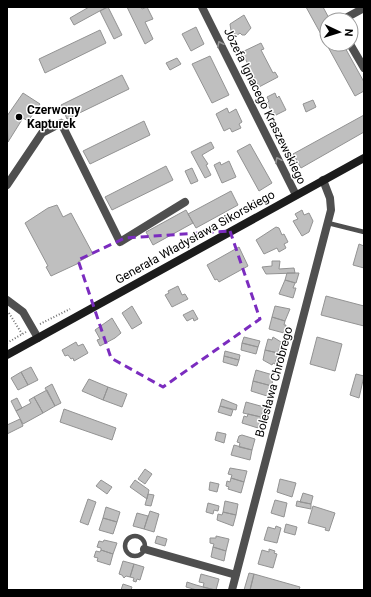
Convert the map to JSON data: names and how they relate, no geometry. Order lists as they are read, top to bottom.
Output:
{
  "streets": {
    "main road": ["Generała Władysława Sikorskiego"],
    "street": ["Józefa Ignacego Kraszewskiego", "Bolesława Chrobrego"]
  },
  "crossings": [
    ["Józefa Ignacego Kraszewskiego", "Generała Władysława Sikorskiego"],
    ["Generała Władysława Sikorskiego", "Bolesława Chrobrego"]
  ],
  "one_way": ["Józefa Ignacego Kraszewskiego"],
  "places": ["Czerwony Kapturek"],
  "north": "right"
}
